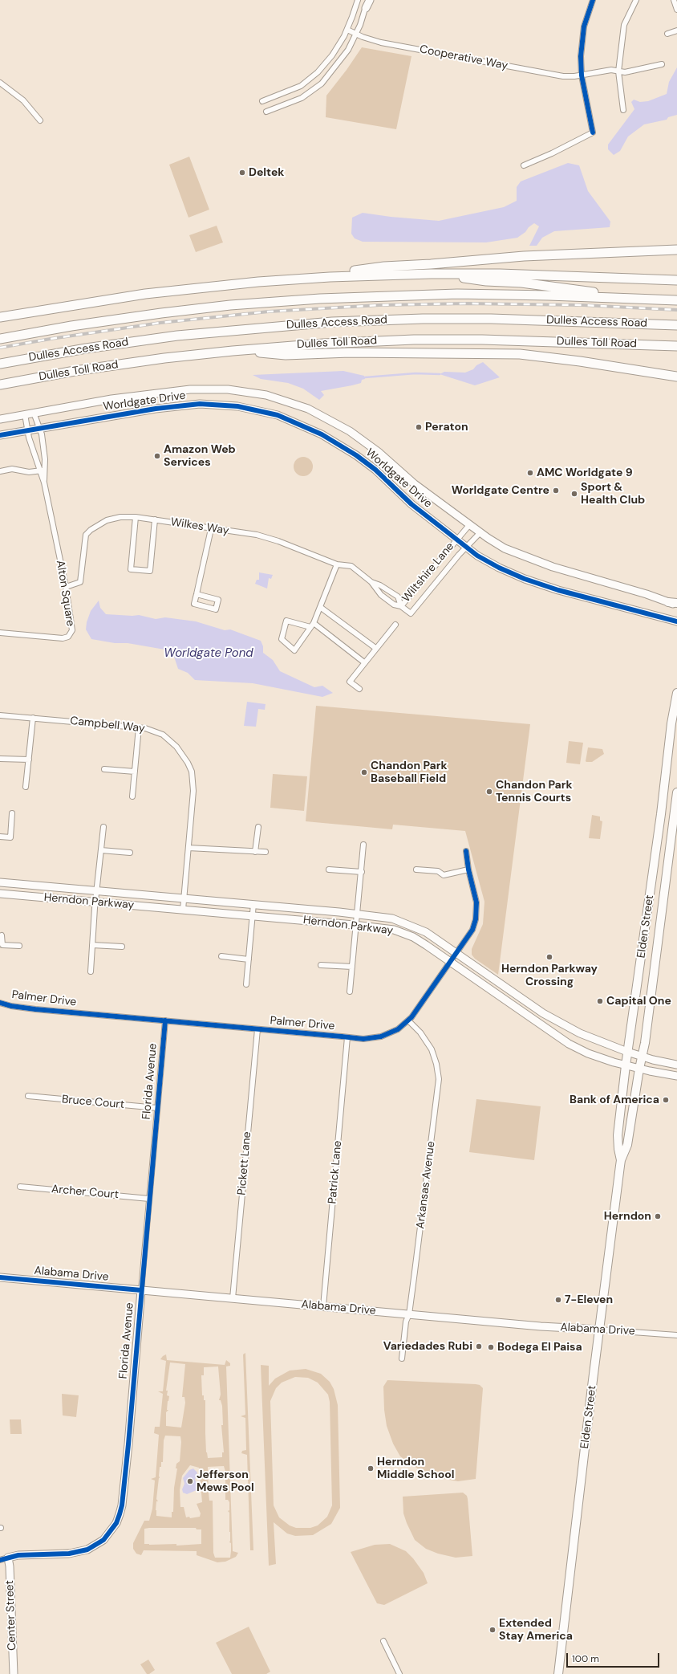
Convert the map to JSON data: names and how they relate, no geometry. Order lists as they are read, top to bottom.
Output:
{
  "streets": {
    "highway": ["Dulles Access Road", "Dulles Toll Road"],
    "main road": ["Elden Street"],
    "street": [
      "Cooperative Way",
      "Worldgate Drive",
      "Wilkes Way",
      "Wiltshire Lane",
      "Alton Square",
      "Campbell Way",
      "Herndon Parkway",
      "Palmer Drive",
      "Florida Avenue",
      "Bruce Court",
      "Pickett Lane",
      "Patrick Lane",
      "Arkansas Avenue",
      "Archer Court",
      "Alabama Drive",
      "Center Street"
    ]
  },
  "crossings": [
    ["Worldgate Drive", "Wiltshire Lane"],
    ["Worldgate Drive", "Alton Square"],
    ["Wilkes Way", "Wiltshire Lane"],
    ["Wilkes Way", "Alton Square"],
    ["Campbell Way", "Herndon Parkway"],
    ["Herndon Parkway", "Elden Street"],
    ["Herndon Parkway", "Palmer Drive"],
    ["Elden Street", "Alabama Drive"],
    ["Palmer Drive", "Florida Avenue"],
    ["Palmer Drive", "Pickett Lane"],
    ["Palmer Drive", "Patrick Lane"],
    ["Palmer Drive", "Arkansas Avenue"],
    ["Florida Avenue", "Bruce Court"],
    ["Florida Avenue", "Archer Court"],
    ["Florida Avenue", "Alabama Drive"],
    ["Florida Avenue", "Center Street"],
    ["Pickett Lane", "Alabama Drive"],
    ["Patrick Lane", "Alabama Drive"],
    ["Arkansas Avenue", "Alabama Drive"]
  ],
  "water": ["Worldgate Pond"],
  "places": [
    "Deltek",
    "Peraton",
    "Amazon Web Services",
    "AMC Worldgate 9",
    "Worldgate Centre",
    "Sport & Health Club",
    "Chandon Park Baseball Field",
    "Chandon Park Tennis Courts",
    "Herndon Parkway Crossing",
    "Capital One",
    "Bank of America",
    "Herndon",
    "7-Eleven",
    "Variedades Rubi",
    "Bodega El Paisa",
    "Herndon Middle School",
    "Jefferson Mews Pool",
    "Extended Stay America"
  ],
  "scale_bar": "100 m"
}
